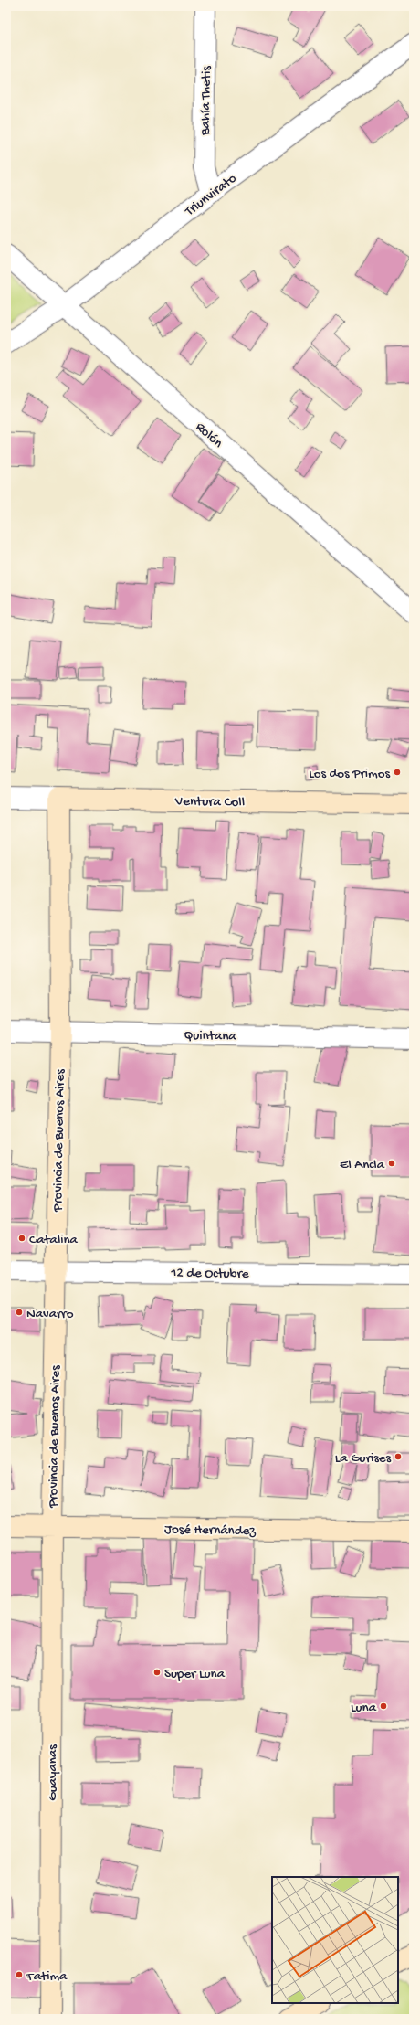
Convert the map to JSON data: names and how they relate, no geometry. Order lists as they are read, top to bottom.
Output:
{
  "streets": {
    "street": [
      "Bahía Thetis",
      "Triunvirato",
      "Rolón",
      "Ventura Coll",
      "Quintana",
      "Provincia de Buenos Aires",
      "12 de Octubre",
      "José Hernández",
      "Guayanas"
    ]
  },
  "crossings": [
    ["Bahía Thetis", "Triunvirato"],
    ["Triunvirato", "Rolón"],
    ["Ventura Coll", "Provincia de Buenos Aires"],
    ["Quintana", "Provincia de Buenos Aires"],
    ["Provincia de Buenos Aires", "12 de Octubre"],
    ["Provincia de Buenos Aires", "José Hernández"],
    ["Provincia de Buenos Aires", "Guayanas"],
    ["José Hernández", "Guayanas"]
  ],
  "places": [
    "Los dos Primos",
    "El Ancla",
    "Catalina",
    "Navarro",
    "La Gurises",
    "Super Luna",
    "Luna",
    "Fatima"
  ]
}
